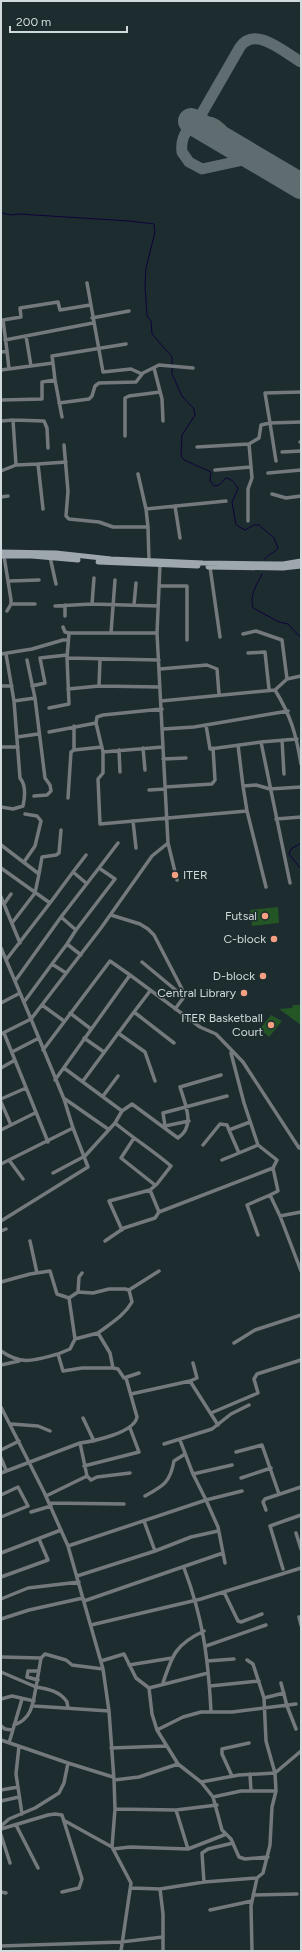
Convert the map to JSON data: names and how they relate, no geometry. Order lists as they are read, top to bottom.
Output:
{
  "places": [
    "ITER",
    "Futsal",
    "C-block",
    "D-block",
    "Central Library",
    "ITER Basketball Court"
  ],
  "scale_bar": "200 m"
}
